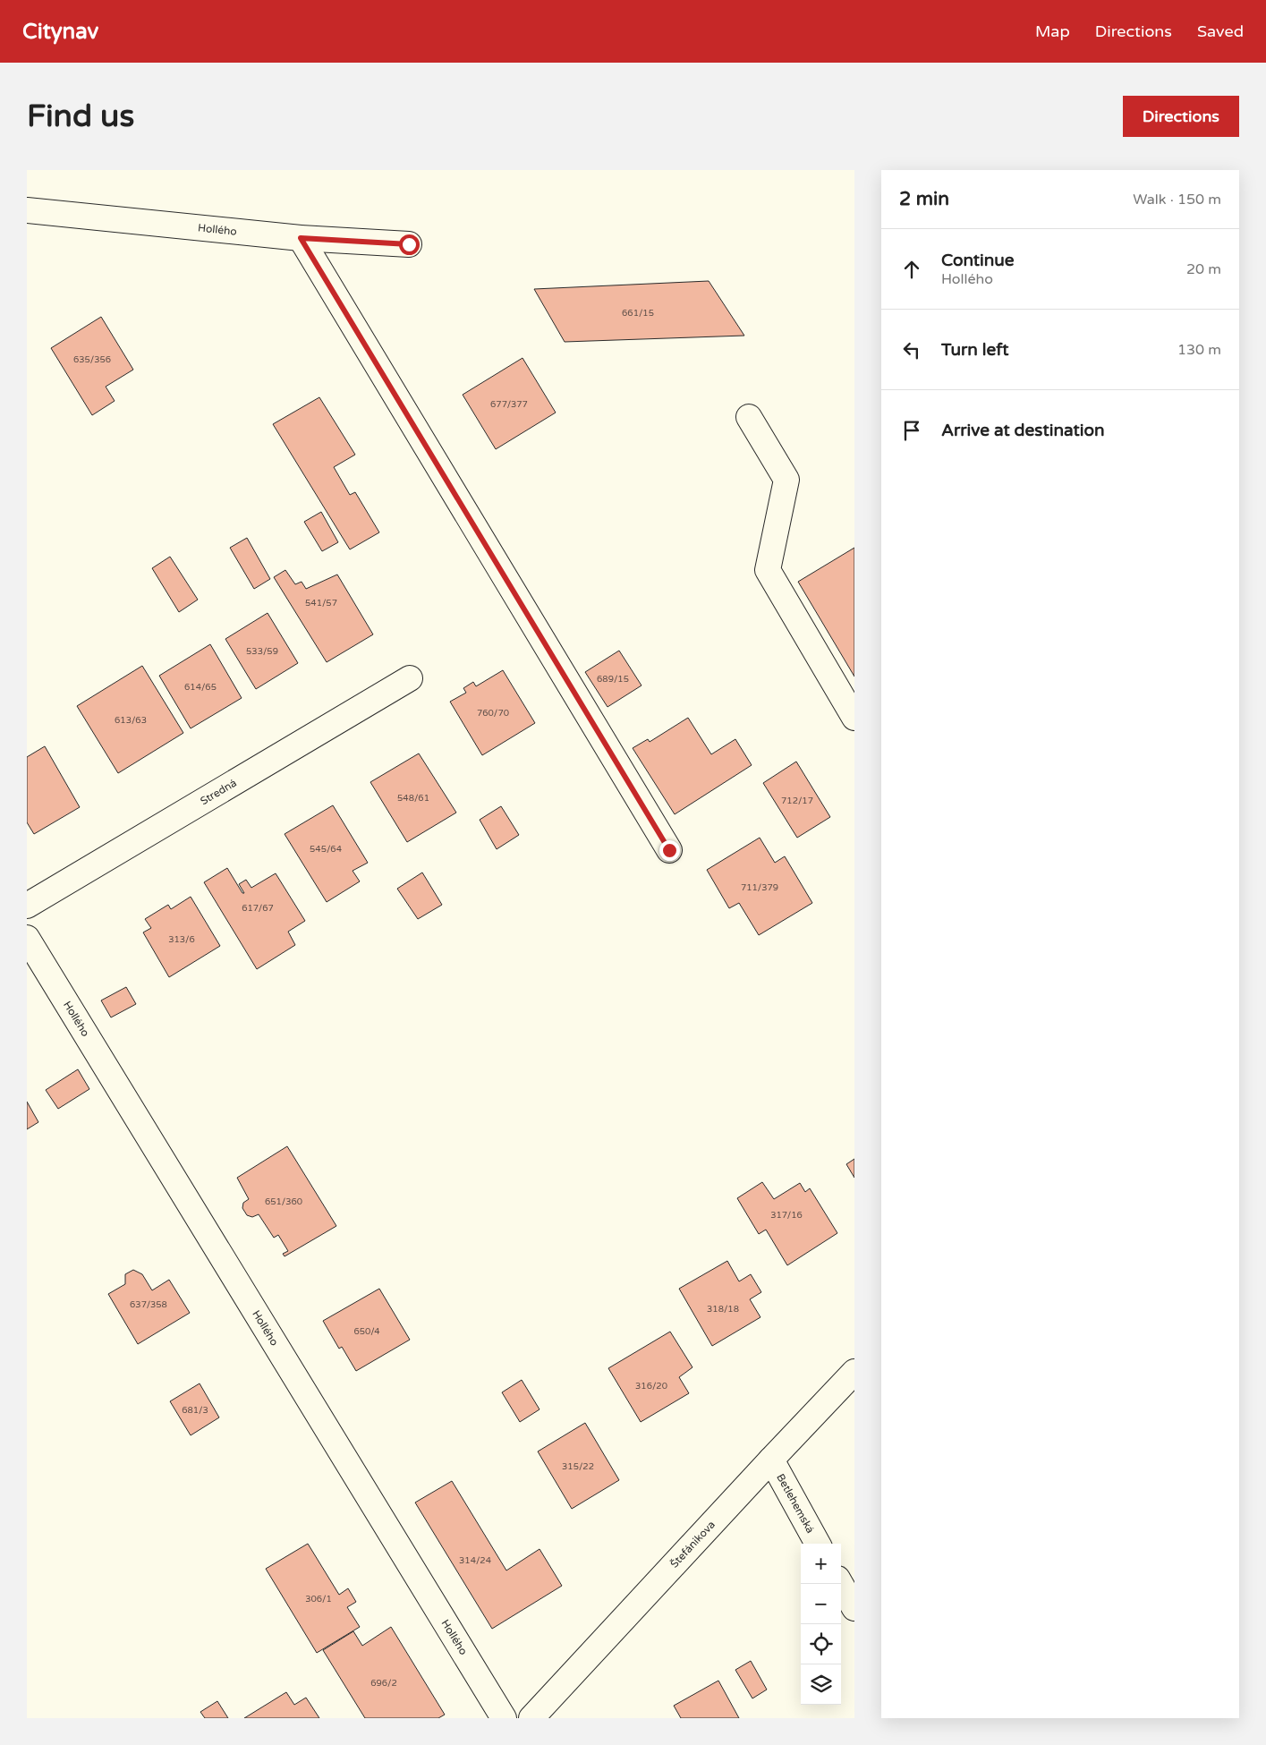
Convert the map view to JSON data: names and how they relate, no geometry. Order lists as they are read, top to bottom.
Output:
{
  "streets": {
    "street": [
      "Hollého",
      "Stredná",
      "Betlehemská",
      "Štefánikova"
    ]
  },
  "crossings": [
    ["Betlehemská", "Štefánikova"]
  ],
  "house_numbers": [
    "661/15",
    "635/356",
    "677/377",
    "541/57",
    "533/59",
    "689/15",
    "614/65",
    "760/70",
    "613/63",
    "548/61",
    "712/17",
    "545/64",
    "711/379",
    "617/67",
    "313/6",
    "651/360",
    "317/16",
    "637/358",
    "318/18",
    "650/4",
    "316/20",
    "681/3",
    "315/22",
    "314/24",
    "306/1",
    "696/2"
  ],
  "page": {
    "header": "Citynav",
    "nav": ["Map", "Directions", "Saved"],
    "buttons": "Directions",
    "title": "Find us",
    "heading": ["2 min", "Walk · 150 m"],
    "list": [
      ["Continue", "Hollého", "20 m"],
      ["Turn left", "130 m"],
      "Arrive at destination"
    ],
    "map_buttons": ["+", "−"]
  }
}
